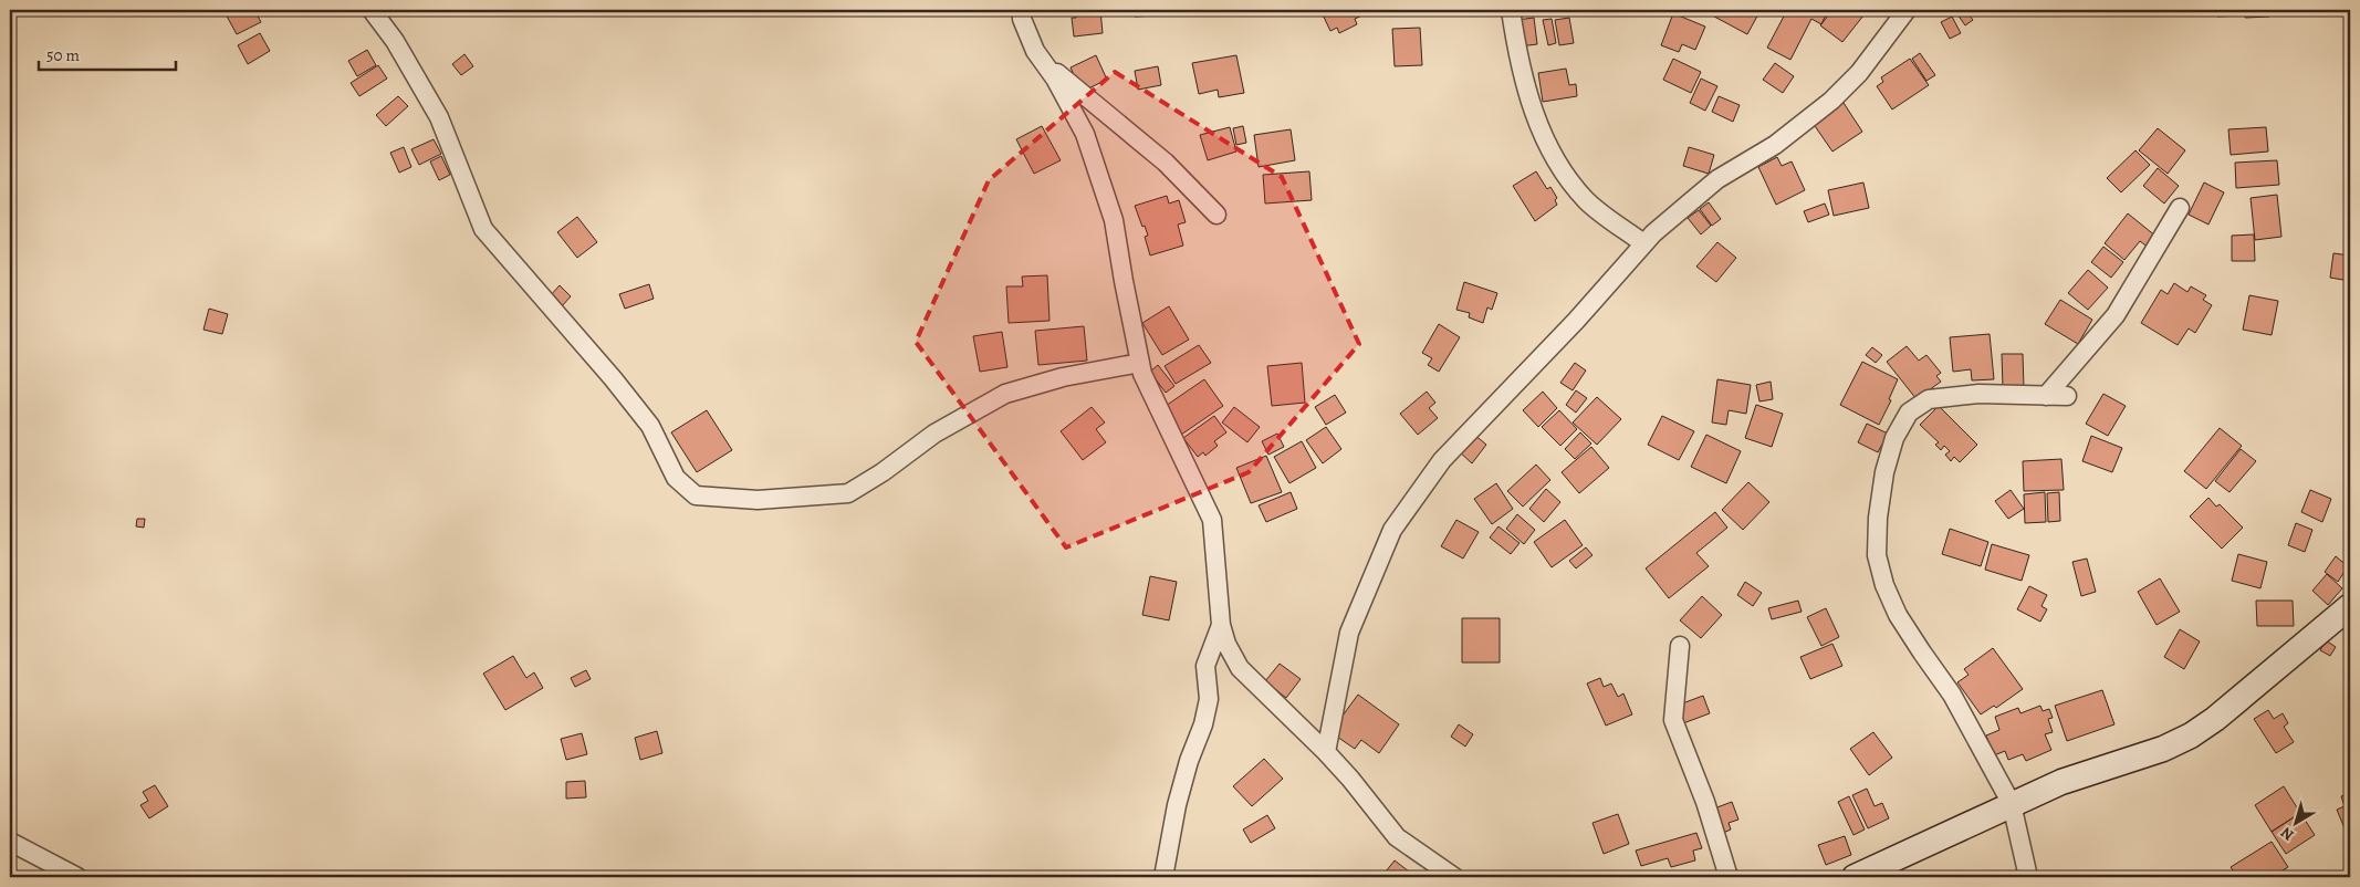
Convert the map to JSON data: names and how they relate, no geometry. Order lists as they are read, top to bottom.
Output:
{
  "scale_bar": "50 m",
  "north": "bottom left"
}
